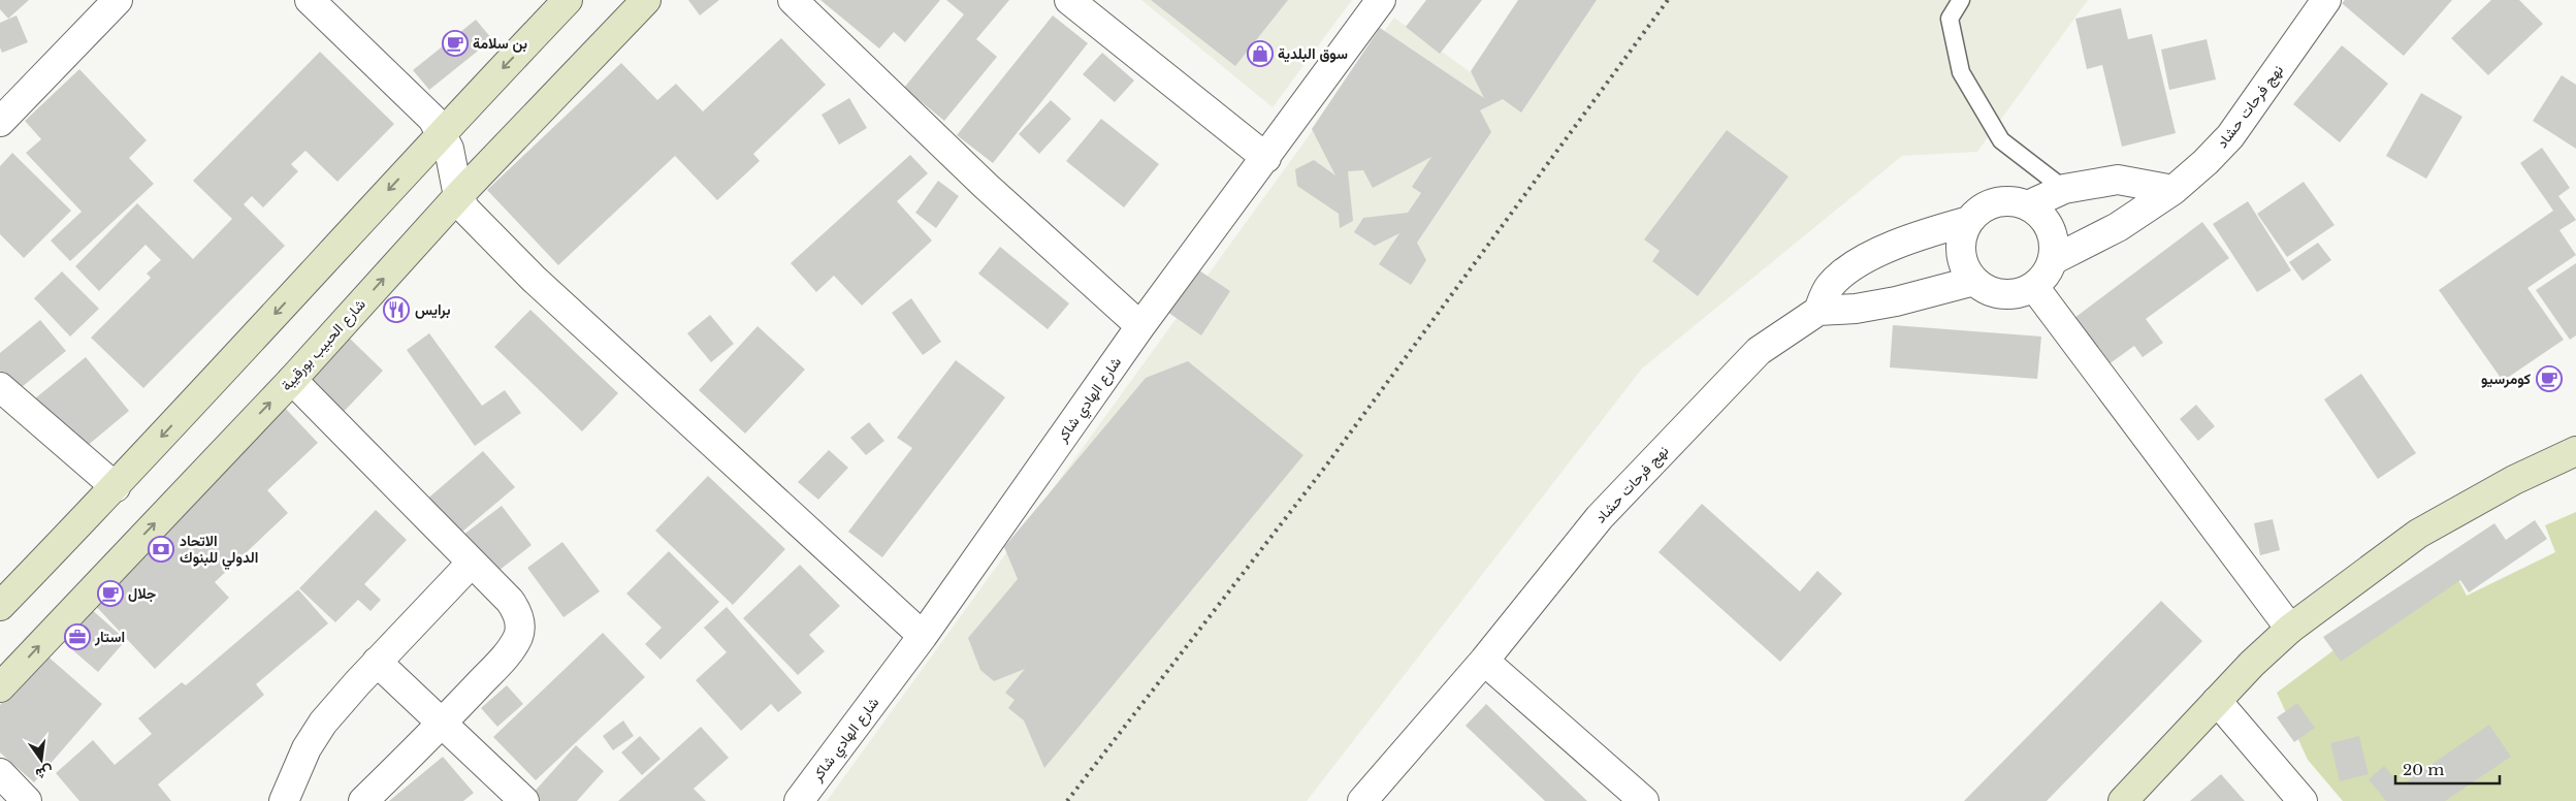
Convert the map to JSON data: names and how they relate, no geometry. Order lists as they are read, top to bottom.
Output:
{
  "streets": {
    "street": ["نهج فرحات حشاد", "شارع الحبيب بورقيبة", "شارع الهادي شاكر"]
  },
  "places": {
    "cafe": ["بن سلامة", "كومرسيو", "جلال"],
    "shop": ["سوق البلدية"],
    "restaurant": ["برايس"],
    "bank": ["الاتحاد الدولي للبنوك"],
    "office": ["استار"]
  },
  "scale_bar": "20 m",
  "north": "bottom"
}
